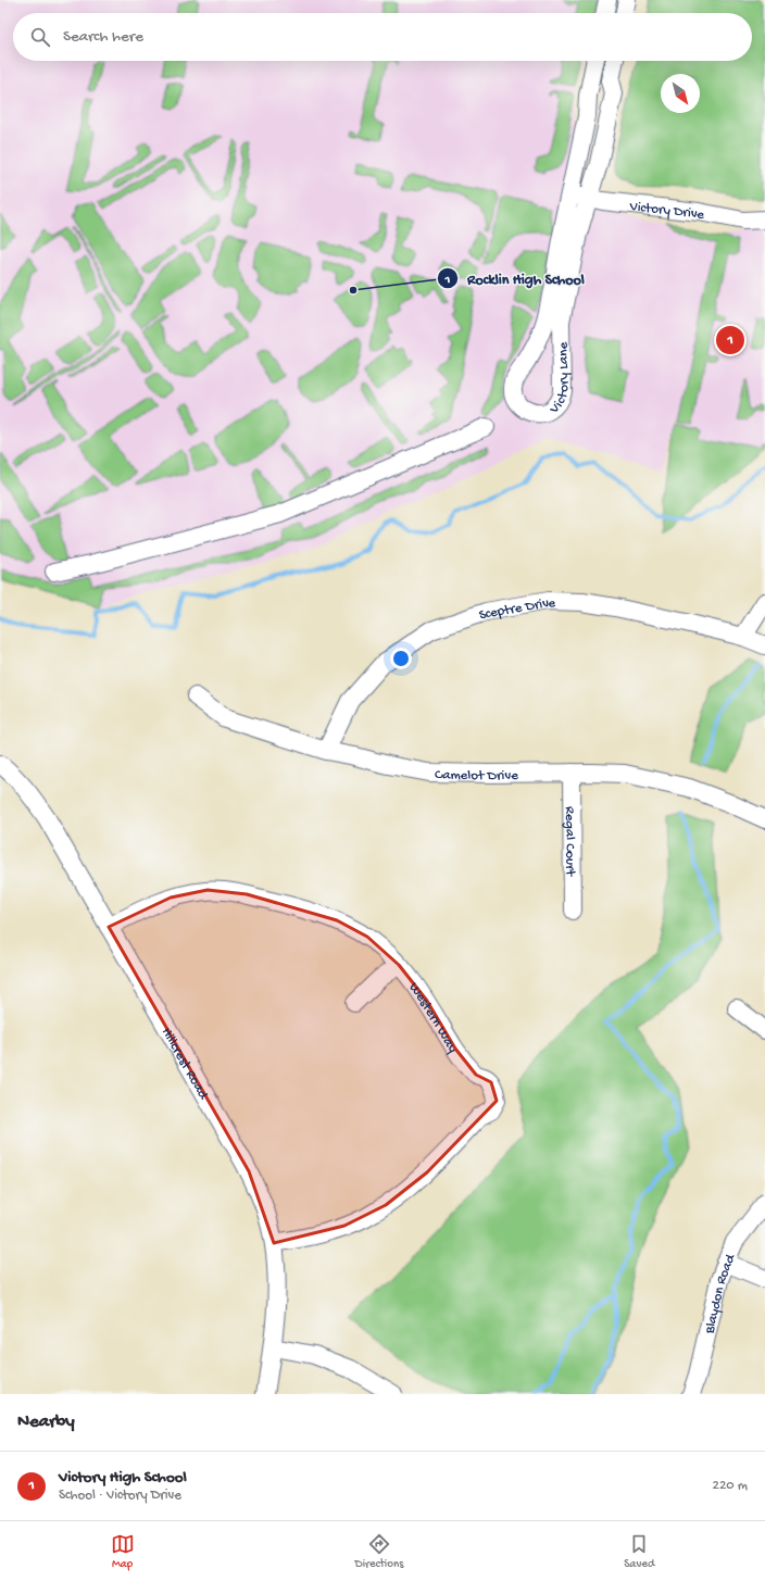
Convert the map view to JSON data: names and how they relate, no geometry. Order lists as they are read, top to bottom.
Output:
{
  "streets": {
    "street": [
      "Victory Drive",
      "Victory Lane",
      "Sceptre Drive",
      "Camelot Drive",
      "Regal Court",
      "Western Way",
      "Hillcrest Road",
      "Blaydon Road"
    ]
  },
  "crossings": [
    ["Victory Drive", "Victory Lane"],
    ["Sceptre Drive", "Camelot Drive"],
    ["Camelot Drive", "Regal Court"],
    ["Western Way", "Hillcrest Road"]
  ],
  "places": ["Rocklin High School"],
  "north": "bottom right",
  "page": {
    "search": "Search here",
    "pins": "1",
    "heading": "Nearby",
    "list": [
      {
        "mark": "1",
        "name": "Victory High School",
        "note": "School · Victory Drive",
        "value": "220 m"
      }
    ],
    "nav": ["Map", "Directions", "Saved"]
  }
}
